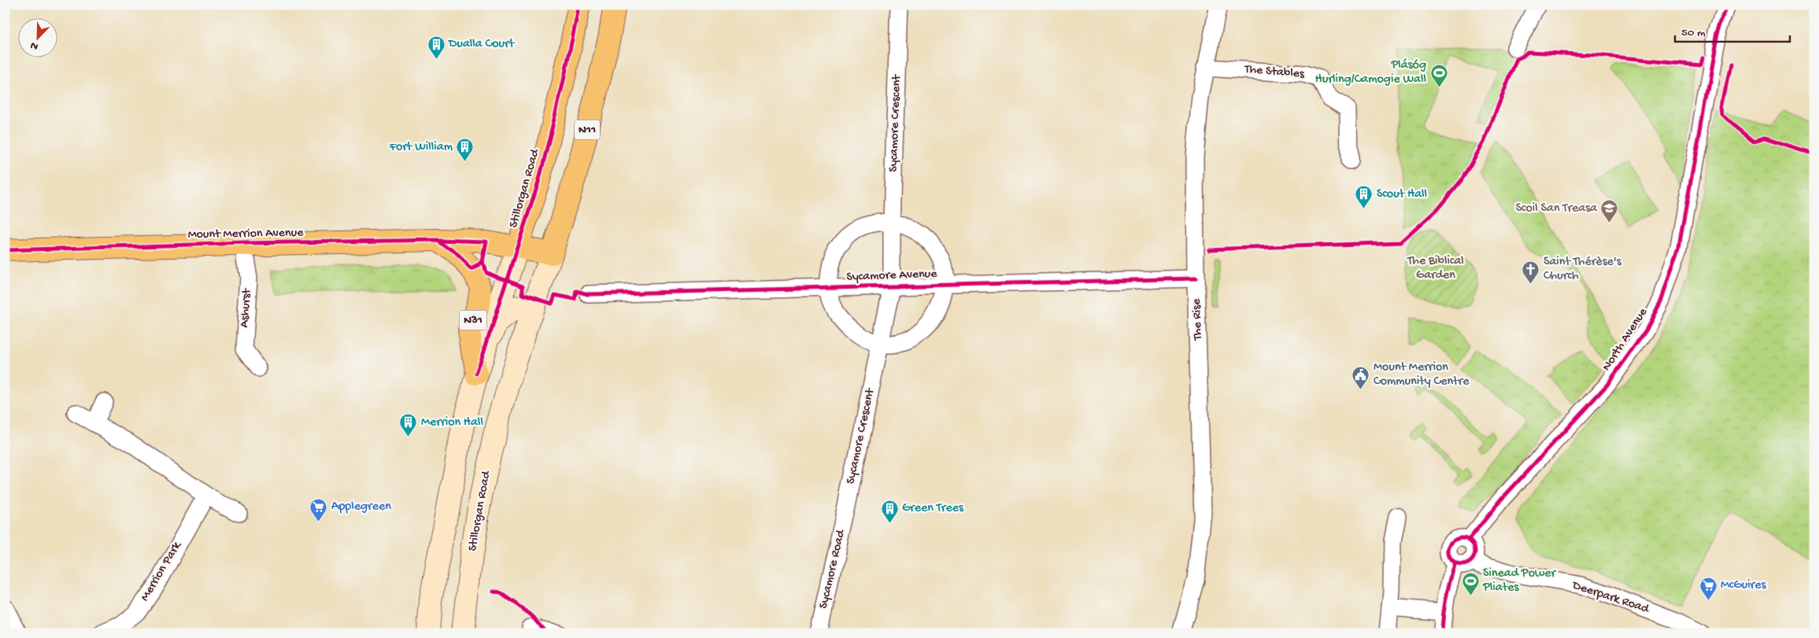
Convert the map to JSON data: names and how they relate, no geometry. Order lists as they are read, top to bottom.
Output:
{
  "streets": {
    "highway": [
      "N11",
      "Stillorgan Road",
      "Mount Merrion Avenue",
      "N31"
    ],
    "street": [
      "The Stables",
      "Sycamore Crescent",
      "Sycamore Avenue",
      "Ashurst",
      "The Rise",
      "North Avenue",
      "Sycamore Road",
      "Merrion Park",
      "Deerpark Road"
    ]
  },
  "crossings": [
    ["The Stables", "The Rise"],
    ["Sycamore Crescent", "Sycamore Avenue"],
    ["Sycamore Crescent", "Sycamore Road"],
    ["Stillorgan Road", "Mount Merrion Avenue"],
    ["Stillorgan Road", "N31"],
    ["Mount Merrion Avenue", "Ashurst"],
    ["Mount Merrion Avenue", "N31"],
    ["Sycamore Avenue", "The Rise"],
    ["North Avenue", "Deerpark Road"]
  ],
  "parks": ["The Biblical Garden"],
  "places": {
    "building": [
      "Dualla Court",
      "Fort William",
      "Scout Hall",
      "Merrion Hall",
      "Green Trees"
    ],
    "sports": ["Plásóg Hurling/Camogie Wall", "Sinead Power Pliates"],
    "school or university": ["Scoil San Treasa"],
    "church": ["Saint Thérèse's Church"],
    "public building": ["Mount Merrion Community Centre"],
    "supermarket": ["Applegreen", "McGuires"]
  },
  "scale_bar": "50 m",
  "north": "bottom left"
}
